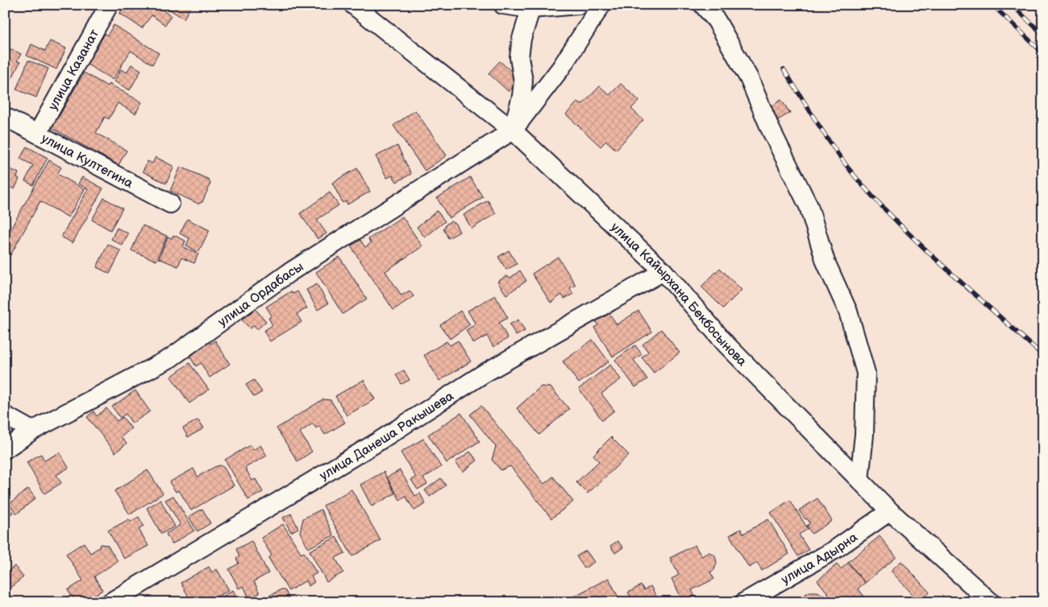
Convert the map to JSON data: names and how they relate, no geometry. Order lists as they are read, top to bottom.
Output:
{
  "streets": {
    "street": [
      "улица Казанат",
      "улица Култегина",
      "улица Ордабасы",
      "улица Кайырхана Бекбосынова",
      "улица Данеша Ракышева",
      "улица Адырна"
    ]
  },
  "crossings": [
    ["улица Казанат", "улица Култегина"],
    ["улица Ордабасы", "улица Кайырхана Бекбосынова"],
    ["улица Кайырхана Бекбосынова", "улица Данеша Ракышева"],
    ["улица Кайырхана Бекбосынова", "улица Адырна"]
  ]
}
